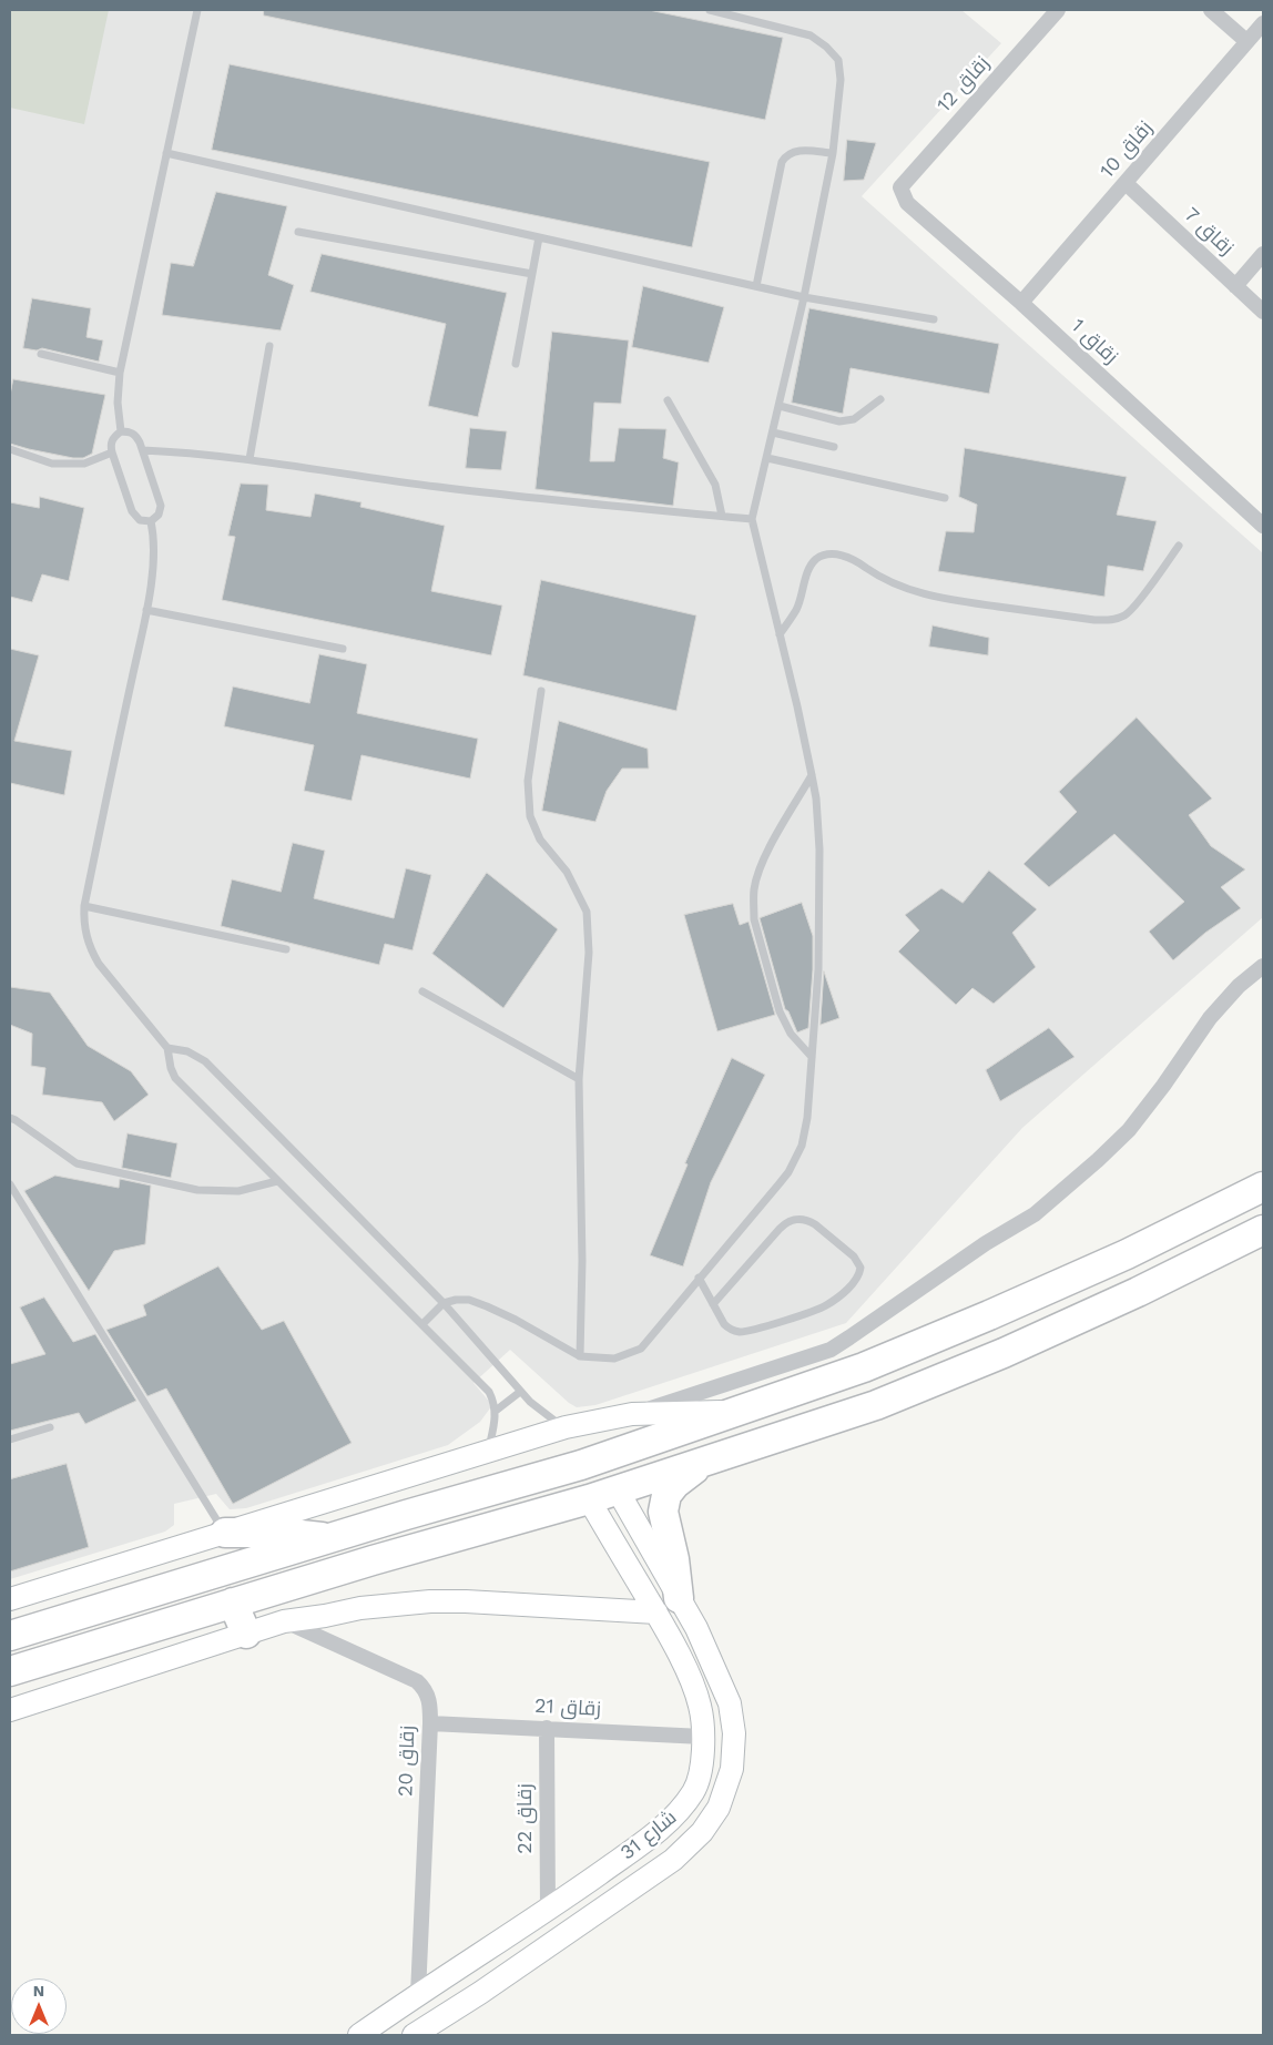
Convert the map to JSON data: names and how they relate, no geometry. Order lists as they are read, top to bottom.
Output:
{
  "streets": {
    "street": [
      "زقاق 12",
      "زقاق 10",
      "زقاق 7",
      "زقاق 1",
      "زقاق 21",
      "زقاق 20",
      "زقاق 22",
      "شارع 31"
    ]
  },
  "crossings": [
    ["زقاق 12", "زقاق 1"],
    ["زقاق 10", "زقاق 7"],
    ["زقاق 10", "زقاق 1"],
    ["زقاق 21", "زقاق 20"],
    ["زقاق 21", "زقاق 22"],
    ["زقاق 21", "شارع 31"],
    ["زقاق 20", "شارع 31"],
    ["زقاق 22", "شارع 31"]
  ],
  "north": "top"
}
